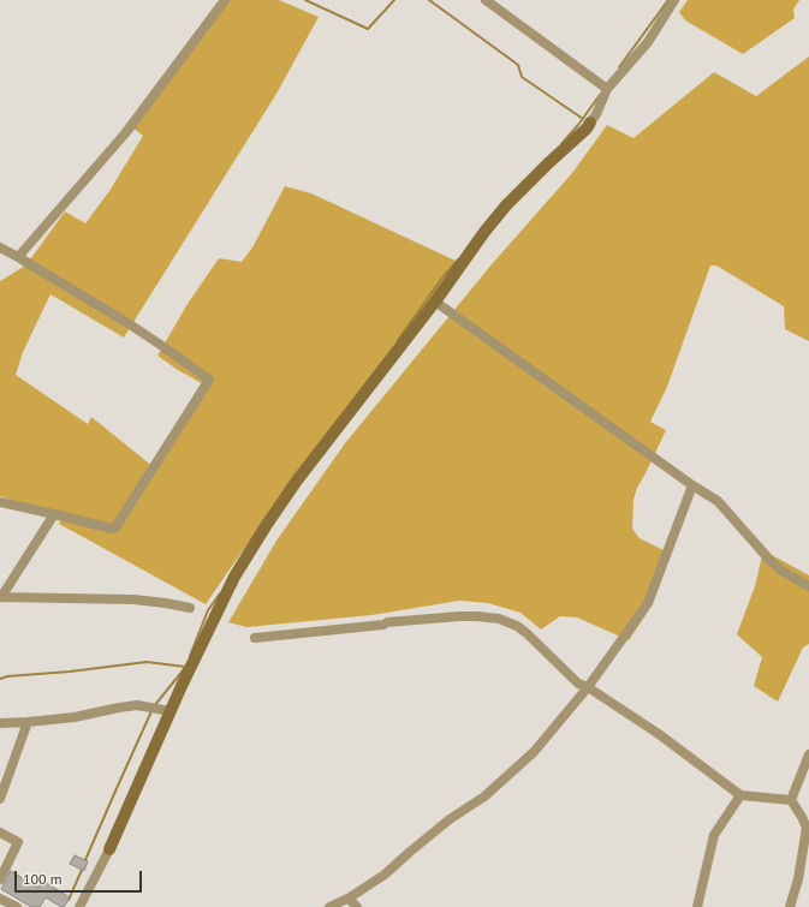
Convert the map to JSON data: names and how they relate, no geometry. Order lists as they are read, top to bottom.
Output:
{
  "scale_bar": "100 m"
}
